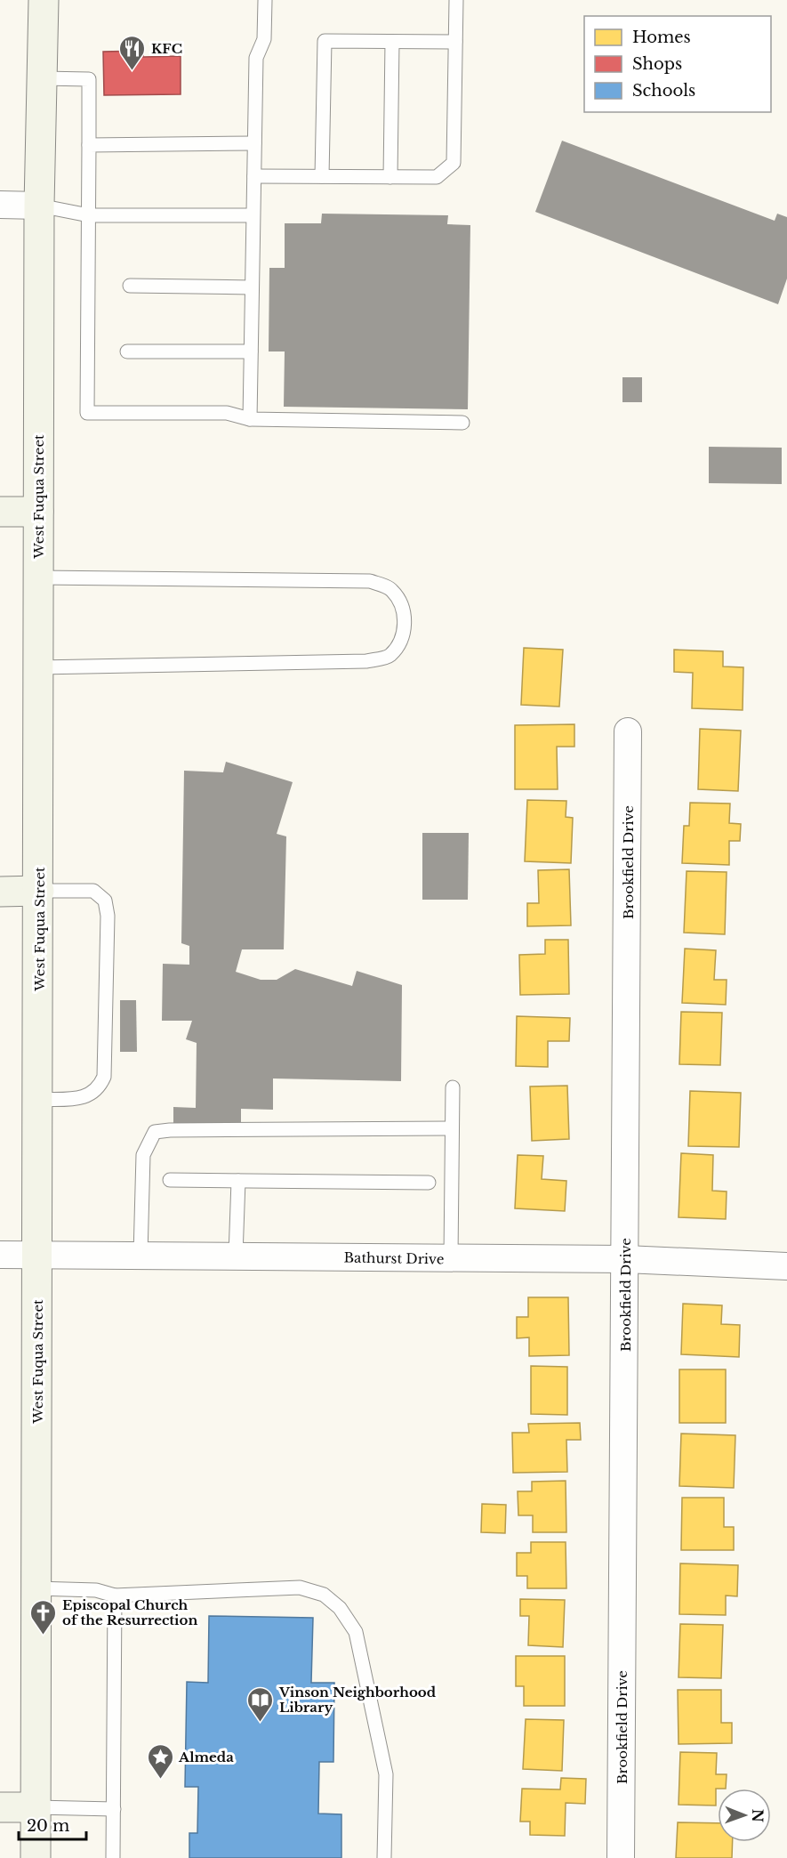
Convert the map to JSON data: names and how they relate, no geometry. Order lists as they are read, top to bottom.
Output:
{
  "streets": {
    "main road": ["West Fuqua Street"],
    "street": ["Brookfield Drive", "Bathurst Drive"]
  },
  "crossings": [
    ["West Fuqua Street", "Bathurst Drive"],
    ["Brookfield Drive", "Bathurst Drive"]
  ],
  "places": {
    "restaurant": ["KFC"],
    "church": ["Episcopal Church of the Resurrection"],
    "library": ["Vinson Neighborhood Library"],
    "place": ["Almeda"]
  },
  "legend": ["Homes", "Shops", "Schools"],
  "scale_bar": "20 m",
  "north": "right"
}
